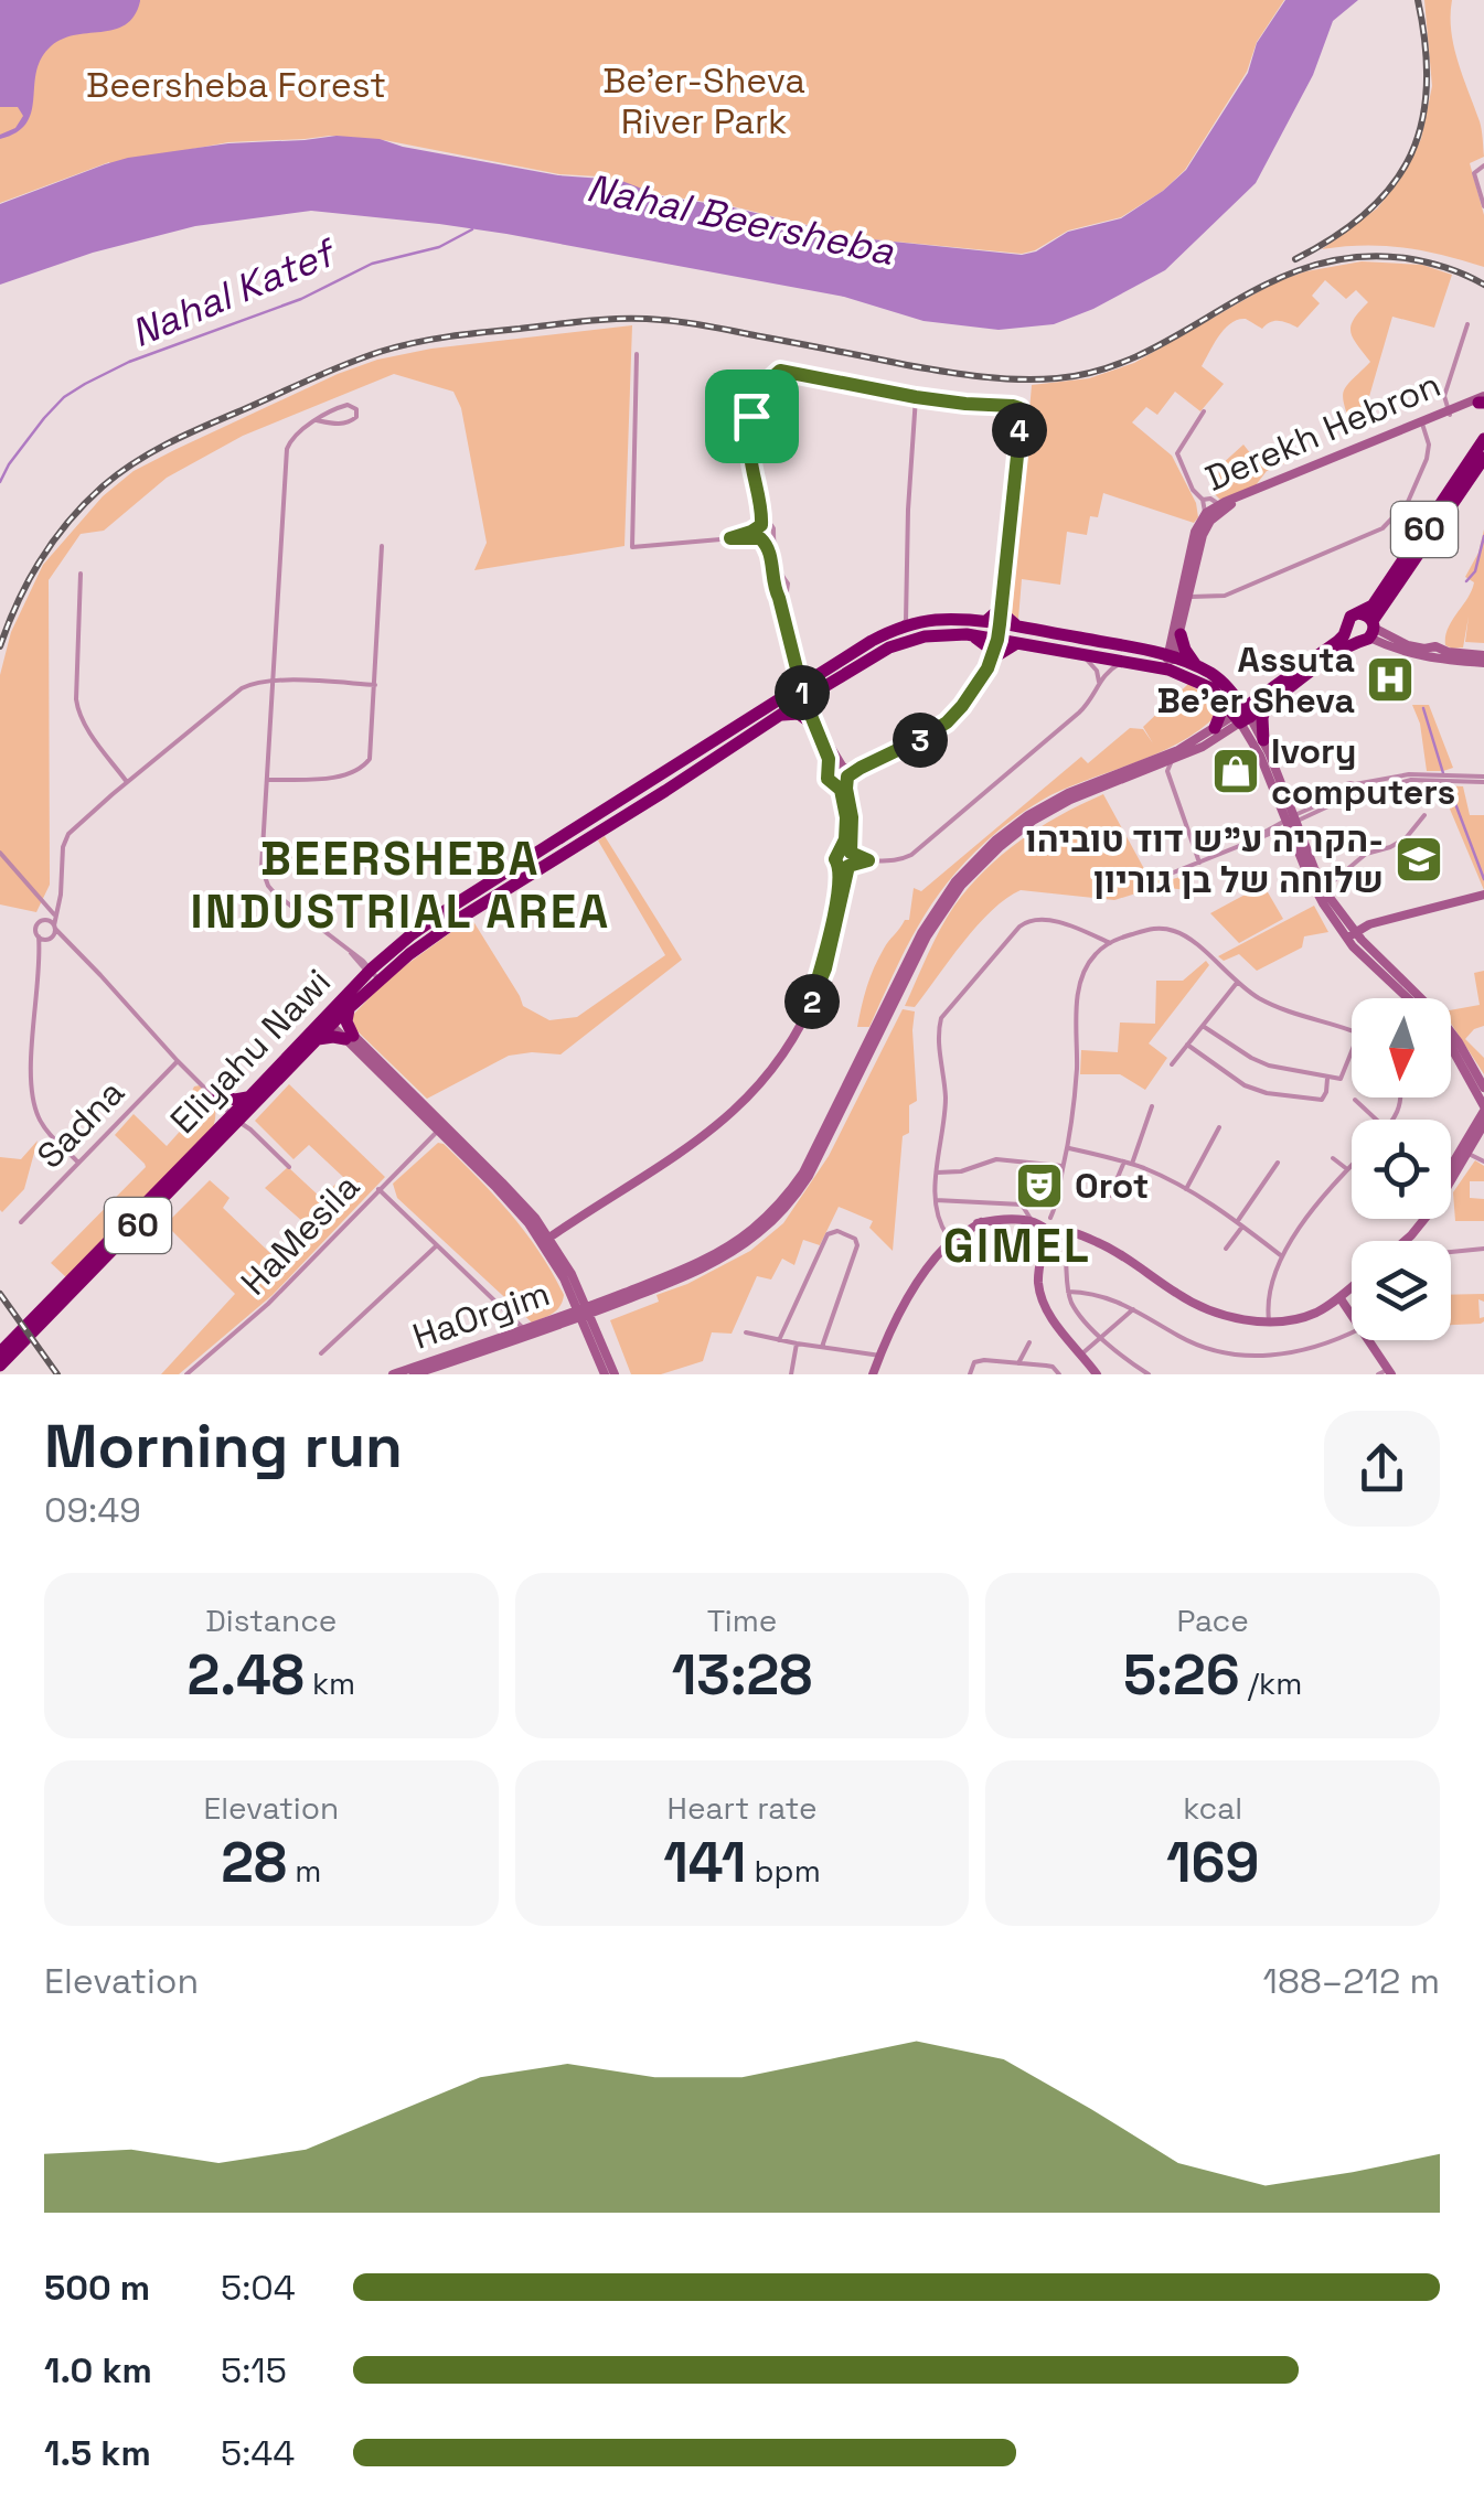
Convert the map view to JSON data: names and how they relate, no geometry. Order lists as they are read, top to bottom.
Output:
{
  "streets": {
    "highway": ["60", "Eliyahu Nawi"],
    "main road": ["Derekh Hebron", "HaOrgim"],
    "street": ["Sadna", "HaMesila"]
  },
  "crossings": [
    ["Derekh Hebron", "Eliyahu Nawi"],
    ["60", "Eliyahu Nawi"]
  ],
  "districts": ["BEERSHEBA INDUSTRIAL AREA", "GIMEL"],
  "water": ["Nahal Beersheba", "Nahal Katef"],
  "parks": ["Be'er-Sheva River Park", "Beersheba Forest"],
  "places": {
    "hospital": ["Assuta Be'er Sheva"],
    "shop": ["Ivory computers"],
    "school or university": ["הקריה ע\"ש דוד טוביהו- שלוחה של בן גוריון"],
    "theatre": ["Orot"]
  },
  "north": "bottom",
  "page": {
    "pins": [
      "4",
      "1",
      "3",
      "2"
    ],
    "heading": ["Morning run", "09:49"],
    "stats": [
      ["Distance", "2.48 km"],
      ["Time", "13:28"],
      ["Pace", "5:26 /km"],
      ["Elevation", "28 m"],
      ["Heart rate", "141 bpm"],
      ["kcal", "169"]
    ],
    "chart": ["Elevation", "188–212 m"],
    "list": [
      {
        "name": "500 m",
        "note": "5:04"
      },
      {
        "name": "1.0 km",
        "note": "5:15"
      },
      {
        "name": "1.5 km",
        "note": "5:44"
      }
    ]
  }
}
